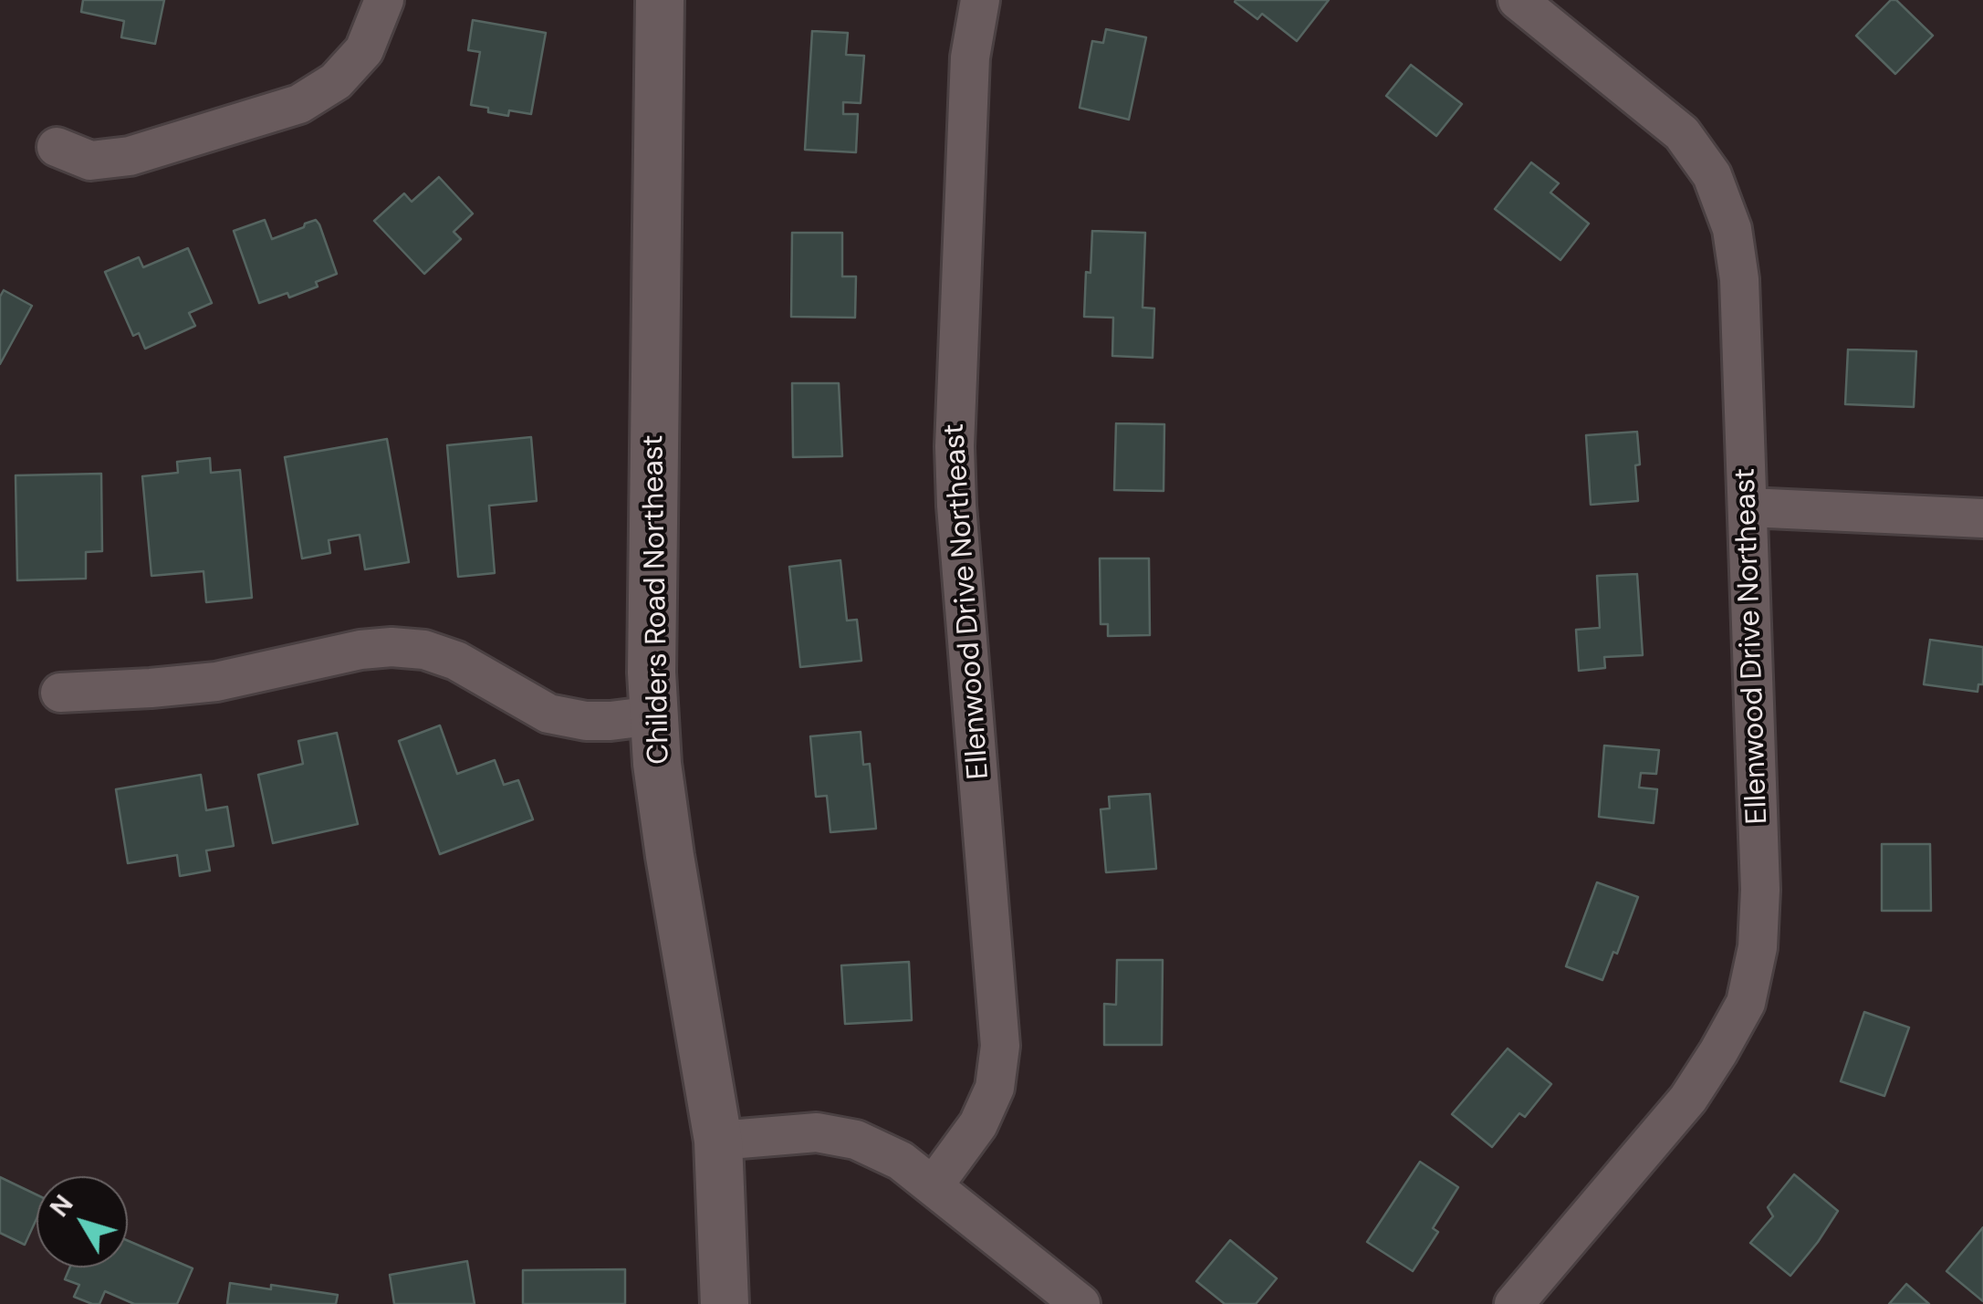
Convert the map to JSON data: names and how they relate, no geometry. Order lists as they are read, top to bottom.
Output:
{
  "streets": {
    "street": ["Childers Road Northeast", "Ellenwood Drive Northeast"]
  },
  "north": "top left"
}
